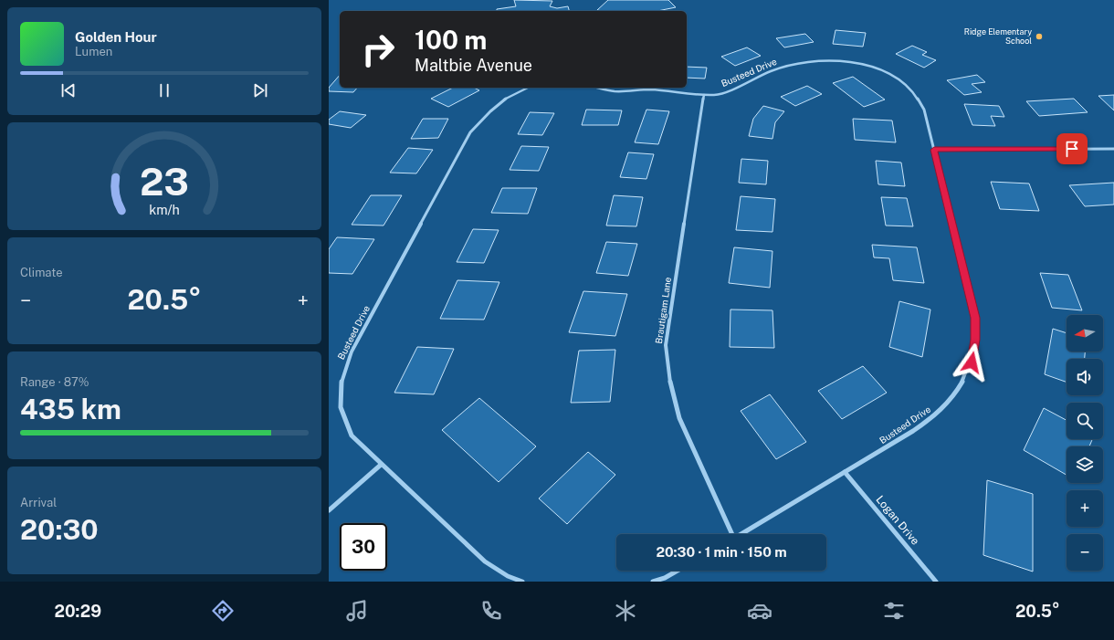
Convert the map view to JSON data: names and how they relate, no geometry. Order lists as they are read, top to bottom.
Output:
{
  "streets": {
    "street": ["Busteed Drive", "Brautigam Lane", "Logan Drive"]
  },
  "crossings": [
    ["Busteed Drive", "Brautigam Lane"],
    ["Busteed Drive", "Logan Drive"]
  ],
  "places": ["Ridge Elementary School"],
  "north": "left",
  "page": {
    "turn": ["100 m", "Maltbie Avenue"],
    "song": ["Golden Hour", "Lumen"],
    "tile": [
      "Climate",
      ["Range · 87%", "435 km"],
      ["Arrival", "20:30"]
    ],
    "heat": ["−", "20.5°", "+"],
    "map_buttons": ["+", "−"],
    "limit": "30",
    "trip": "20:30 · 1 min · 150 m",
    "tabs": ["20:29", "20.5°"],
    "gauge": ["23", "km/h"]
  }
}
